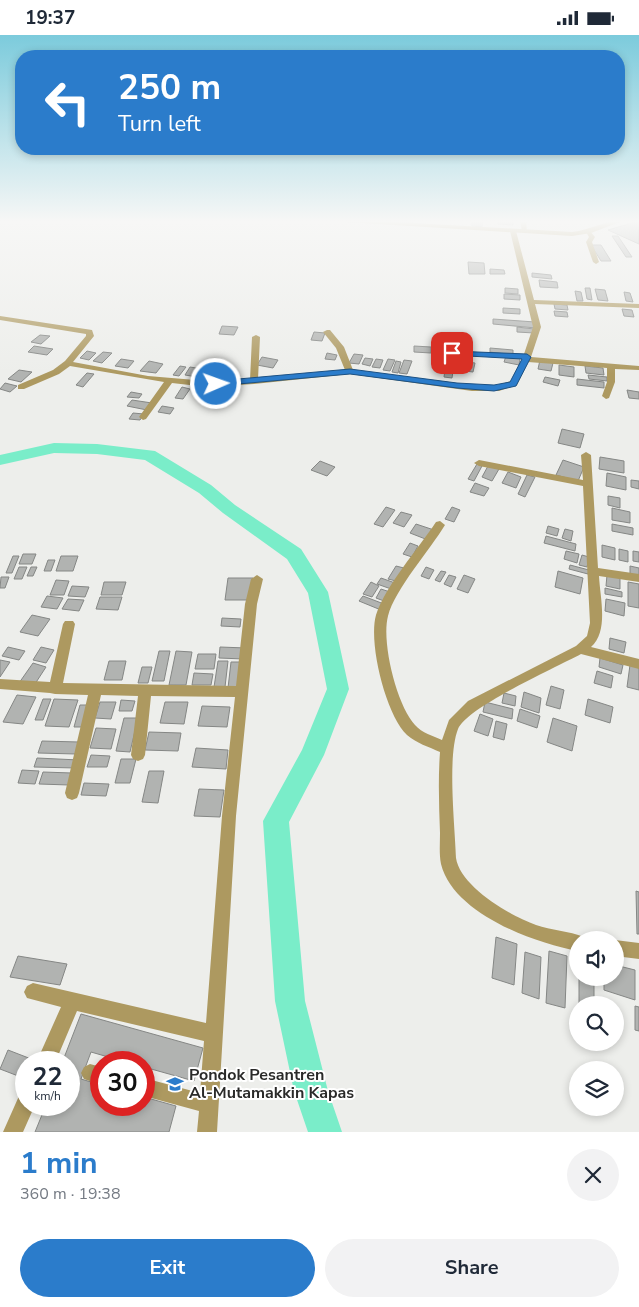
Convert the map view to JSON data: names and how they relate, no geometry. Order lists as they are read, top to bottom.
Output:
{
  "places": {
    "school or university": ["Pondok Pesantren Al-Mutamakkin Kapas"]
  },
  "page": {
    "status": "19:37",
    "turn": ["250 m", "Turn left"],
    "speed": "22 km/h",
    "limit": "30",
    "heading": ["1 min", "360 m · 19:38"],
    "buttons": ["Exit", "Share"]
  }
}
